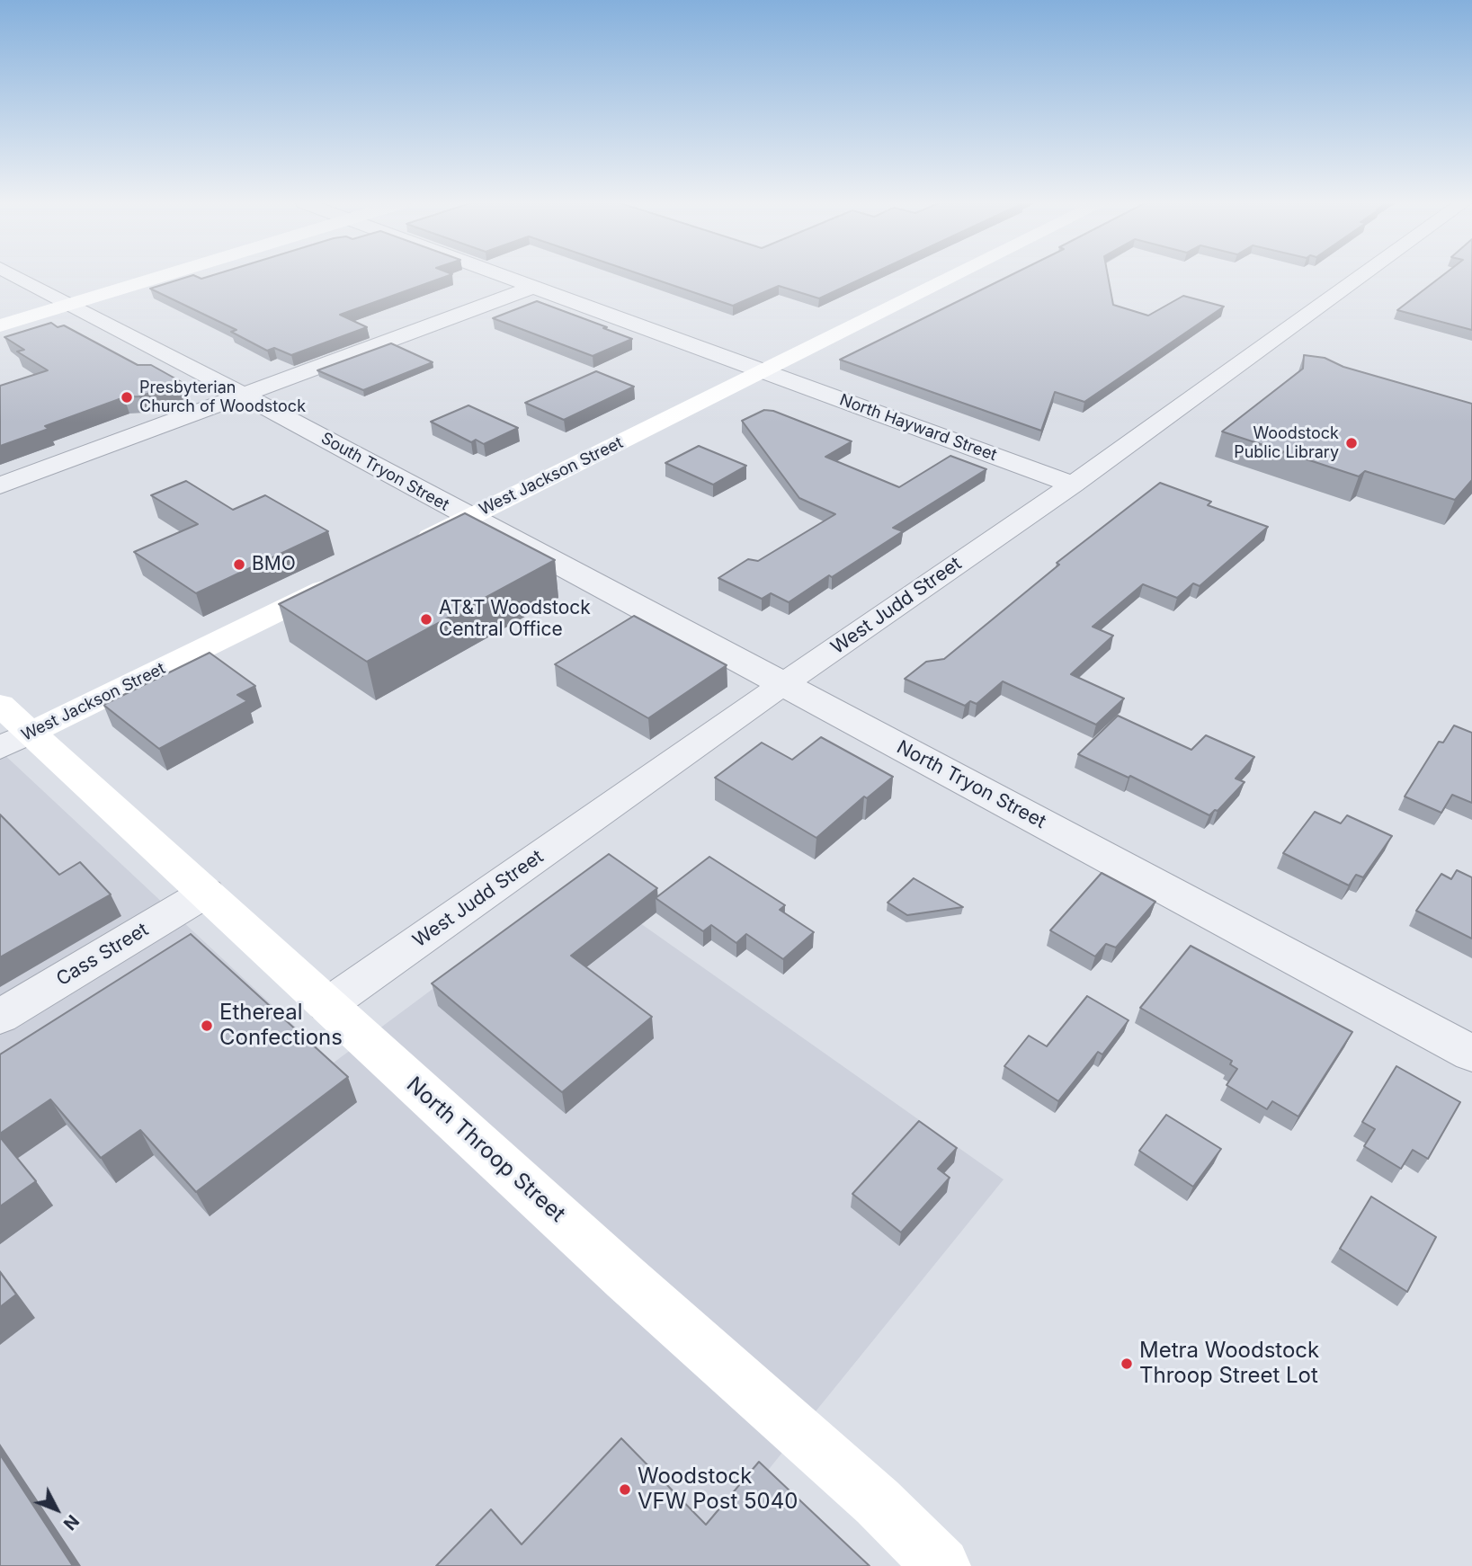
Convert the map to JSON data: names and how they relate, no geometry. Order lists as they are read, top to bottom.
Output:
{
  "streets": {
    "street": [
      "North Hayward Street",
      "South Tryon Street",
      "West Jackson Street",
      "West Judd Street",
      "North Tryon Street",
      "Cass Street",
      "North Throop Street"
    ]
  },
  "crossings": [
    ["North Hayward Street", "West Jackson Street"],
    ["North Hayward Street", "West Judd Street"],
    ["South Tryon Street", "West Jackson Street"],
    ["South Tryon Street", "North Tryon Street"],
    ["West Jackson Street", "North Tryon Street"],
    ["West Jackson Street", "North Throop Street"],
    ["West Judd Street", "North Tryon Street"],
    ["West Judd Street", "North Throop Street"],
    ["Cass Street", "North Throop Street"]
  ],
  "places": [
    "Presbyterian Church of Woodstock",
    "Woodstock Public Library",
    "BMO",
    "AT&T Woodstock Central Office",
    "Ethereal Confections",
    "Metra Woodstock Throop Street Lot",
    "Woodstock VFW Post 5040"
  ],
  "north": "bottom right"
}
